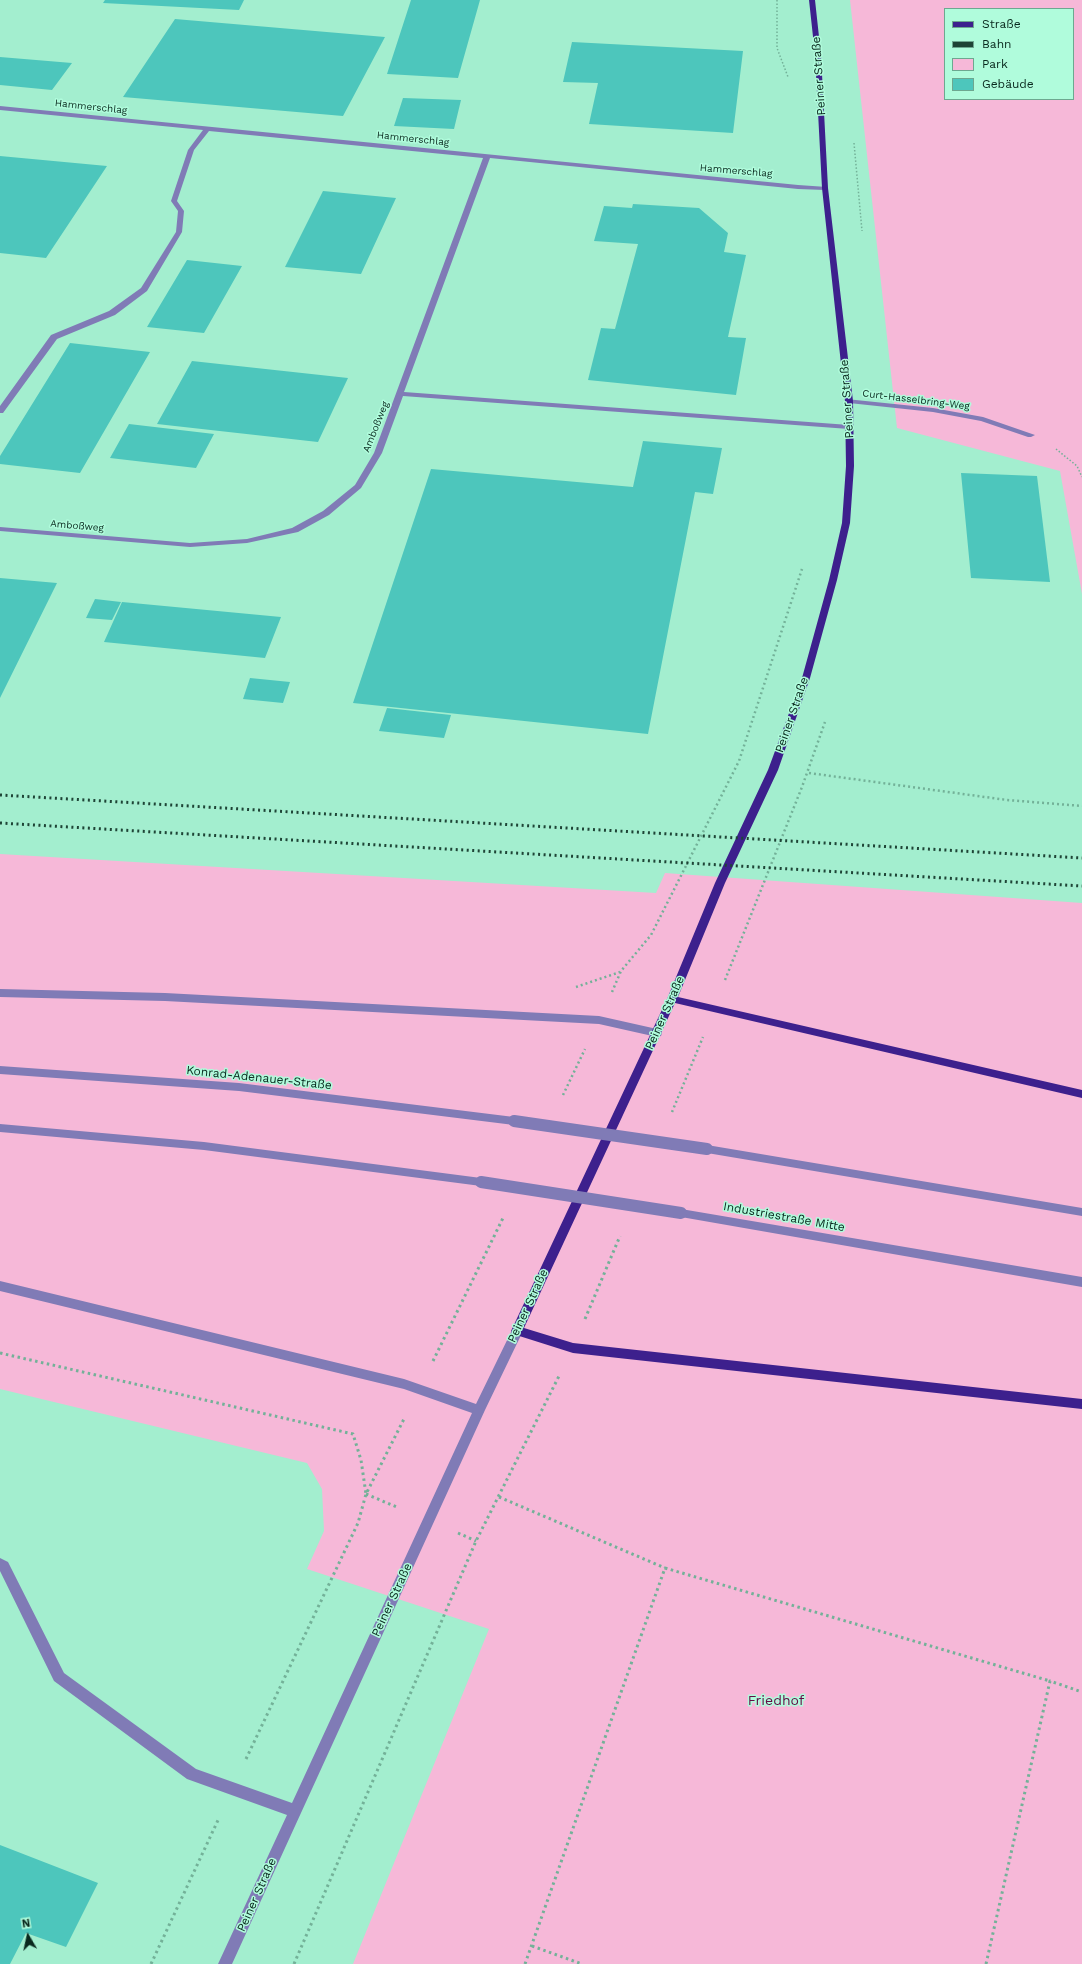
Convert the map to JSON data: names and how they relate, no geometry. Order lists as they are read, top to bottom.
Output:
{
  "streets": {
    "main road": ["Peiner Straße"],
    "street": [
      "Hammerschlag",
      "Curt-Hasselbring-Weg",
      "Amboßweg",
      "Konrad-Adenauer-Straße",
      "Industriestraße Mitte"
    ]
  },
  "crossings": [
    ["Peiner Straße", "Hammerschlag"],
    ["Peiner Straße", "Curt-Hasselbring-Weg"],
    ["Hammerschlag", "Amboßweg"]
  ],
  "parks": ["Friedhof"],
  "legend": [
    "Straße",
    "Bahn",
    "Park",
    "Gebäude"
  ],
  "north": "top"
}
